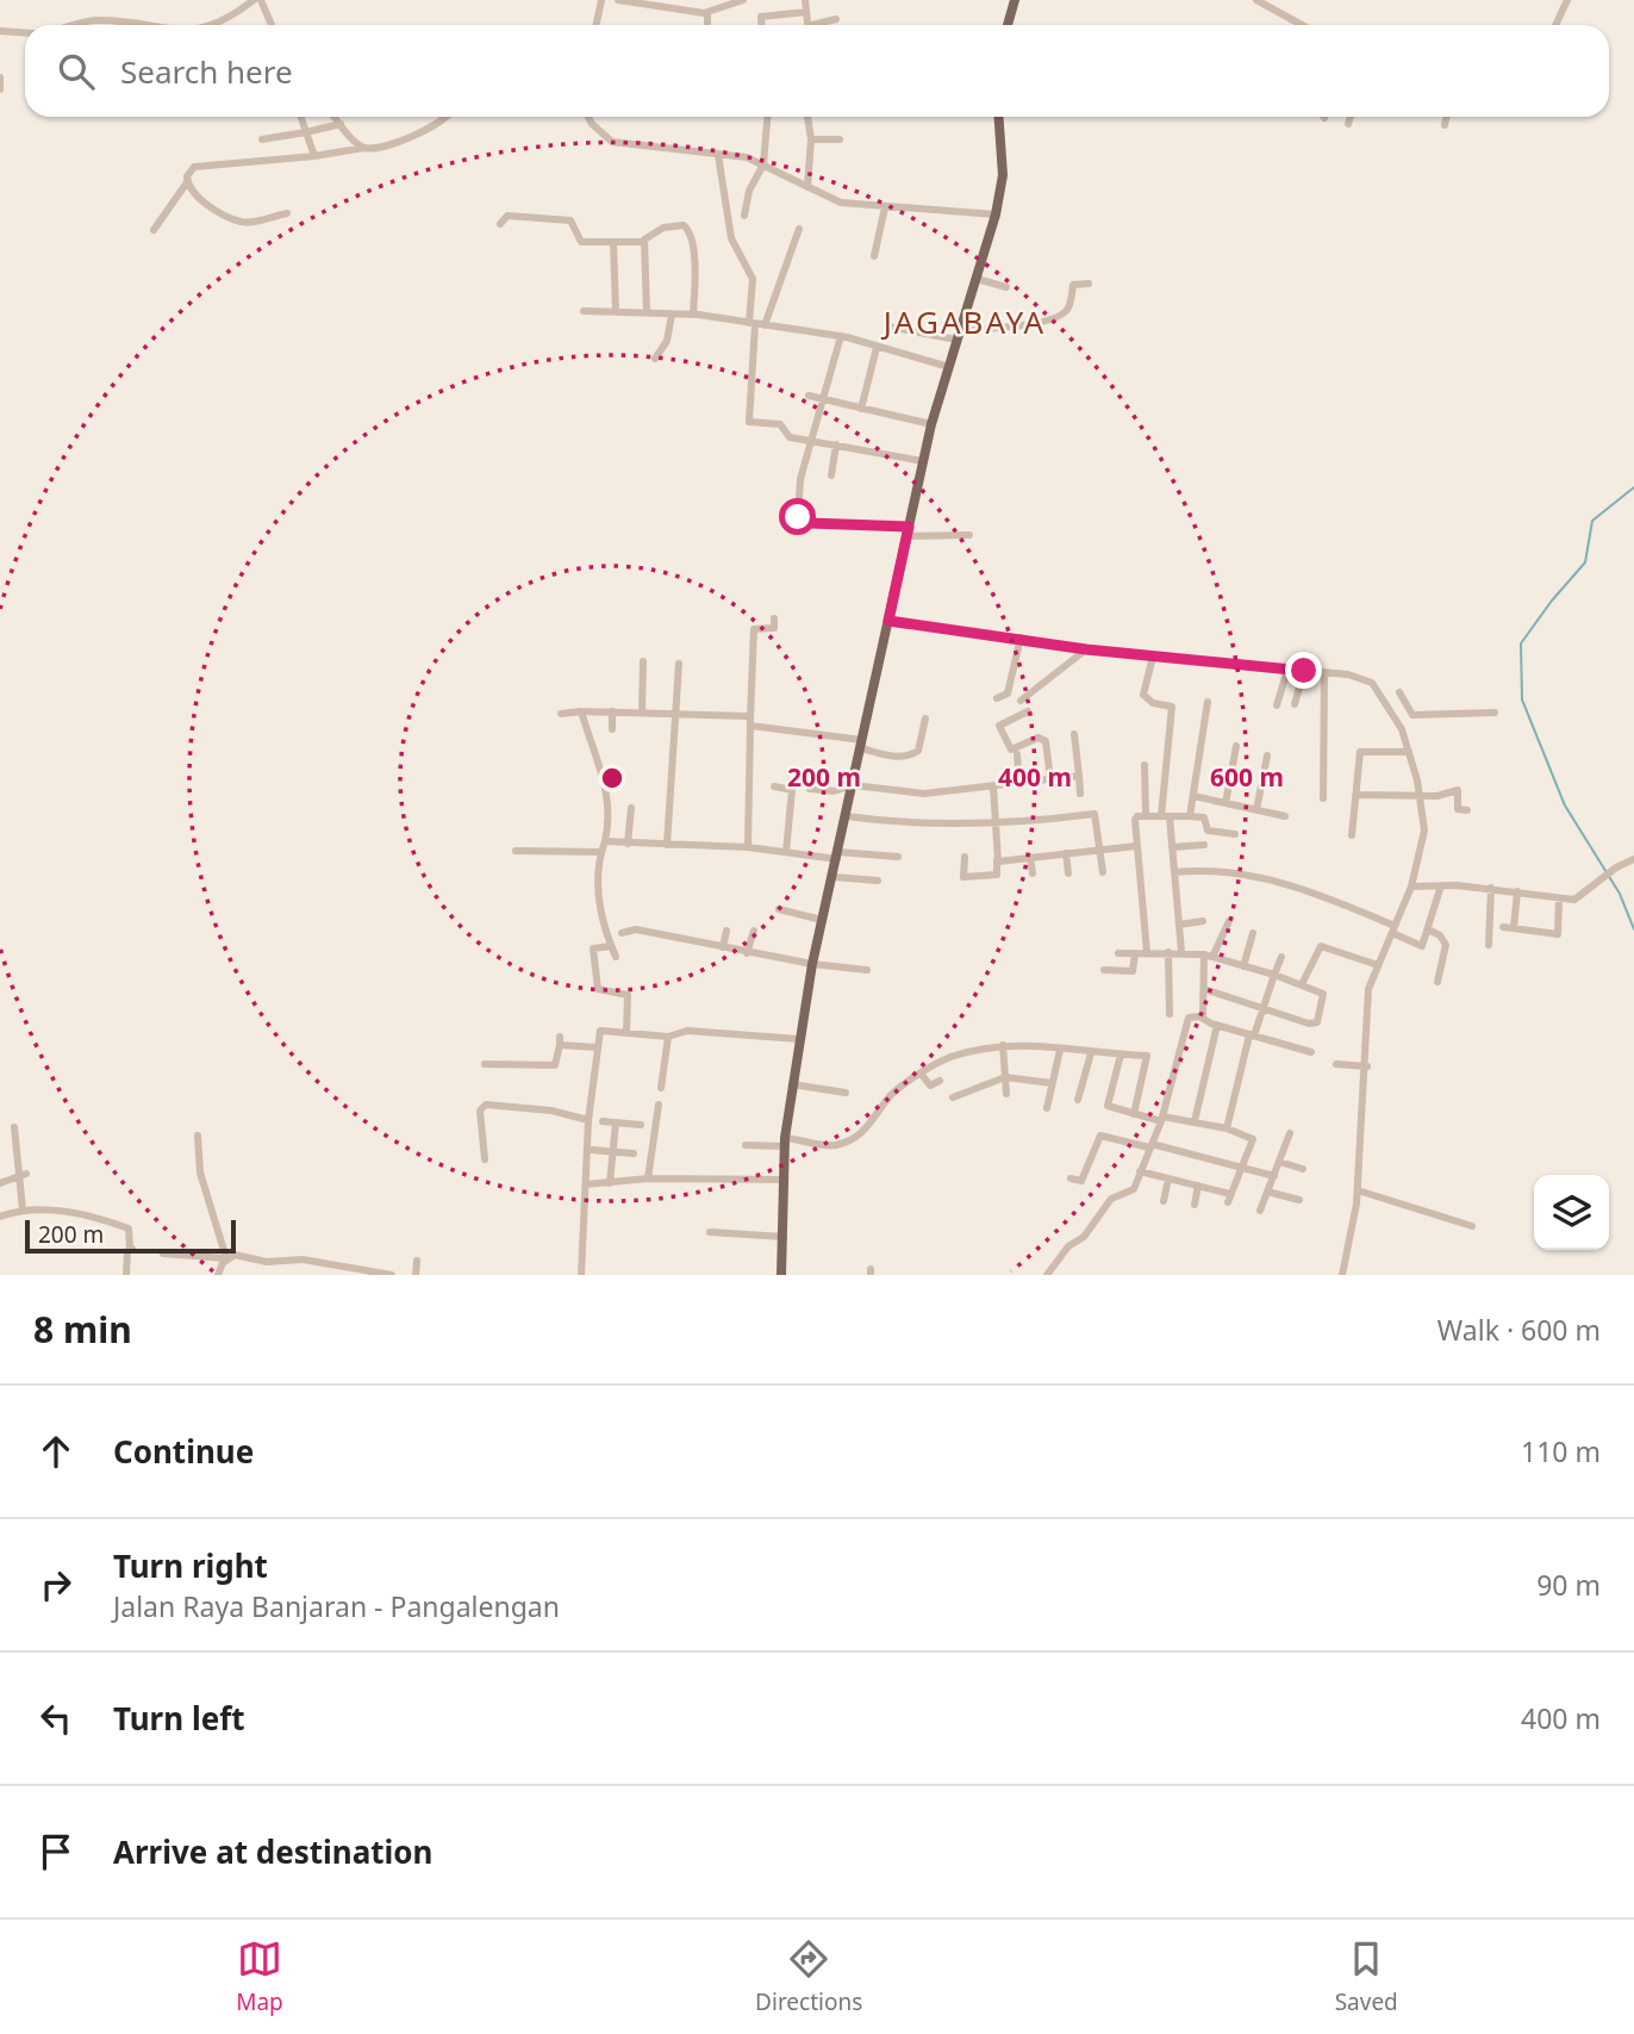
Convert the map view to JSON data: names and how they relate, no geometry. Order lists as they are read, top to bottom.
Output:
{
  "districts": ["JAGABAYA"],
  "scale_bar": "200 m",
  "page": {
    "search": "Search here",
    "scale": "200 m",
    "heading": ["8 min", "Walk · 600 m"],
    "list": [
      ["Continue", "110 m"],
      ["Turn right", "Jalan Raya Banjaran - Pangalengan", "90 m"],
      ["Turn left", "400 m"],
      "Arrive at destination"
    ],
    "nav": ["Map", "Directions", "Saved"]
  },
  "rings": ["200 m", "400 m", "600 m"]
}
